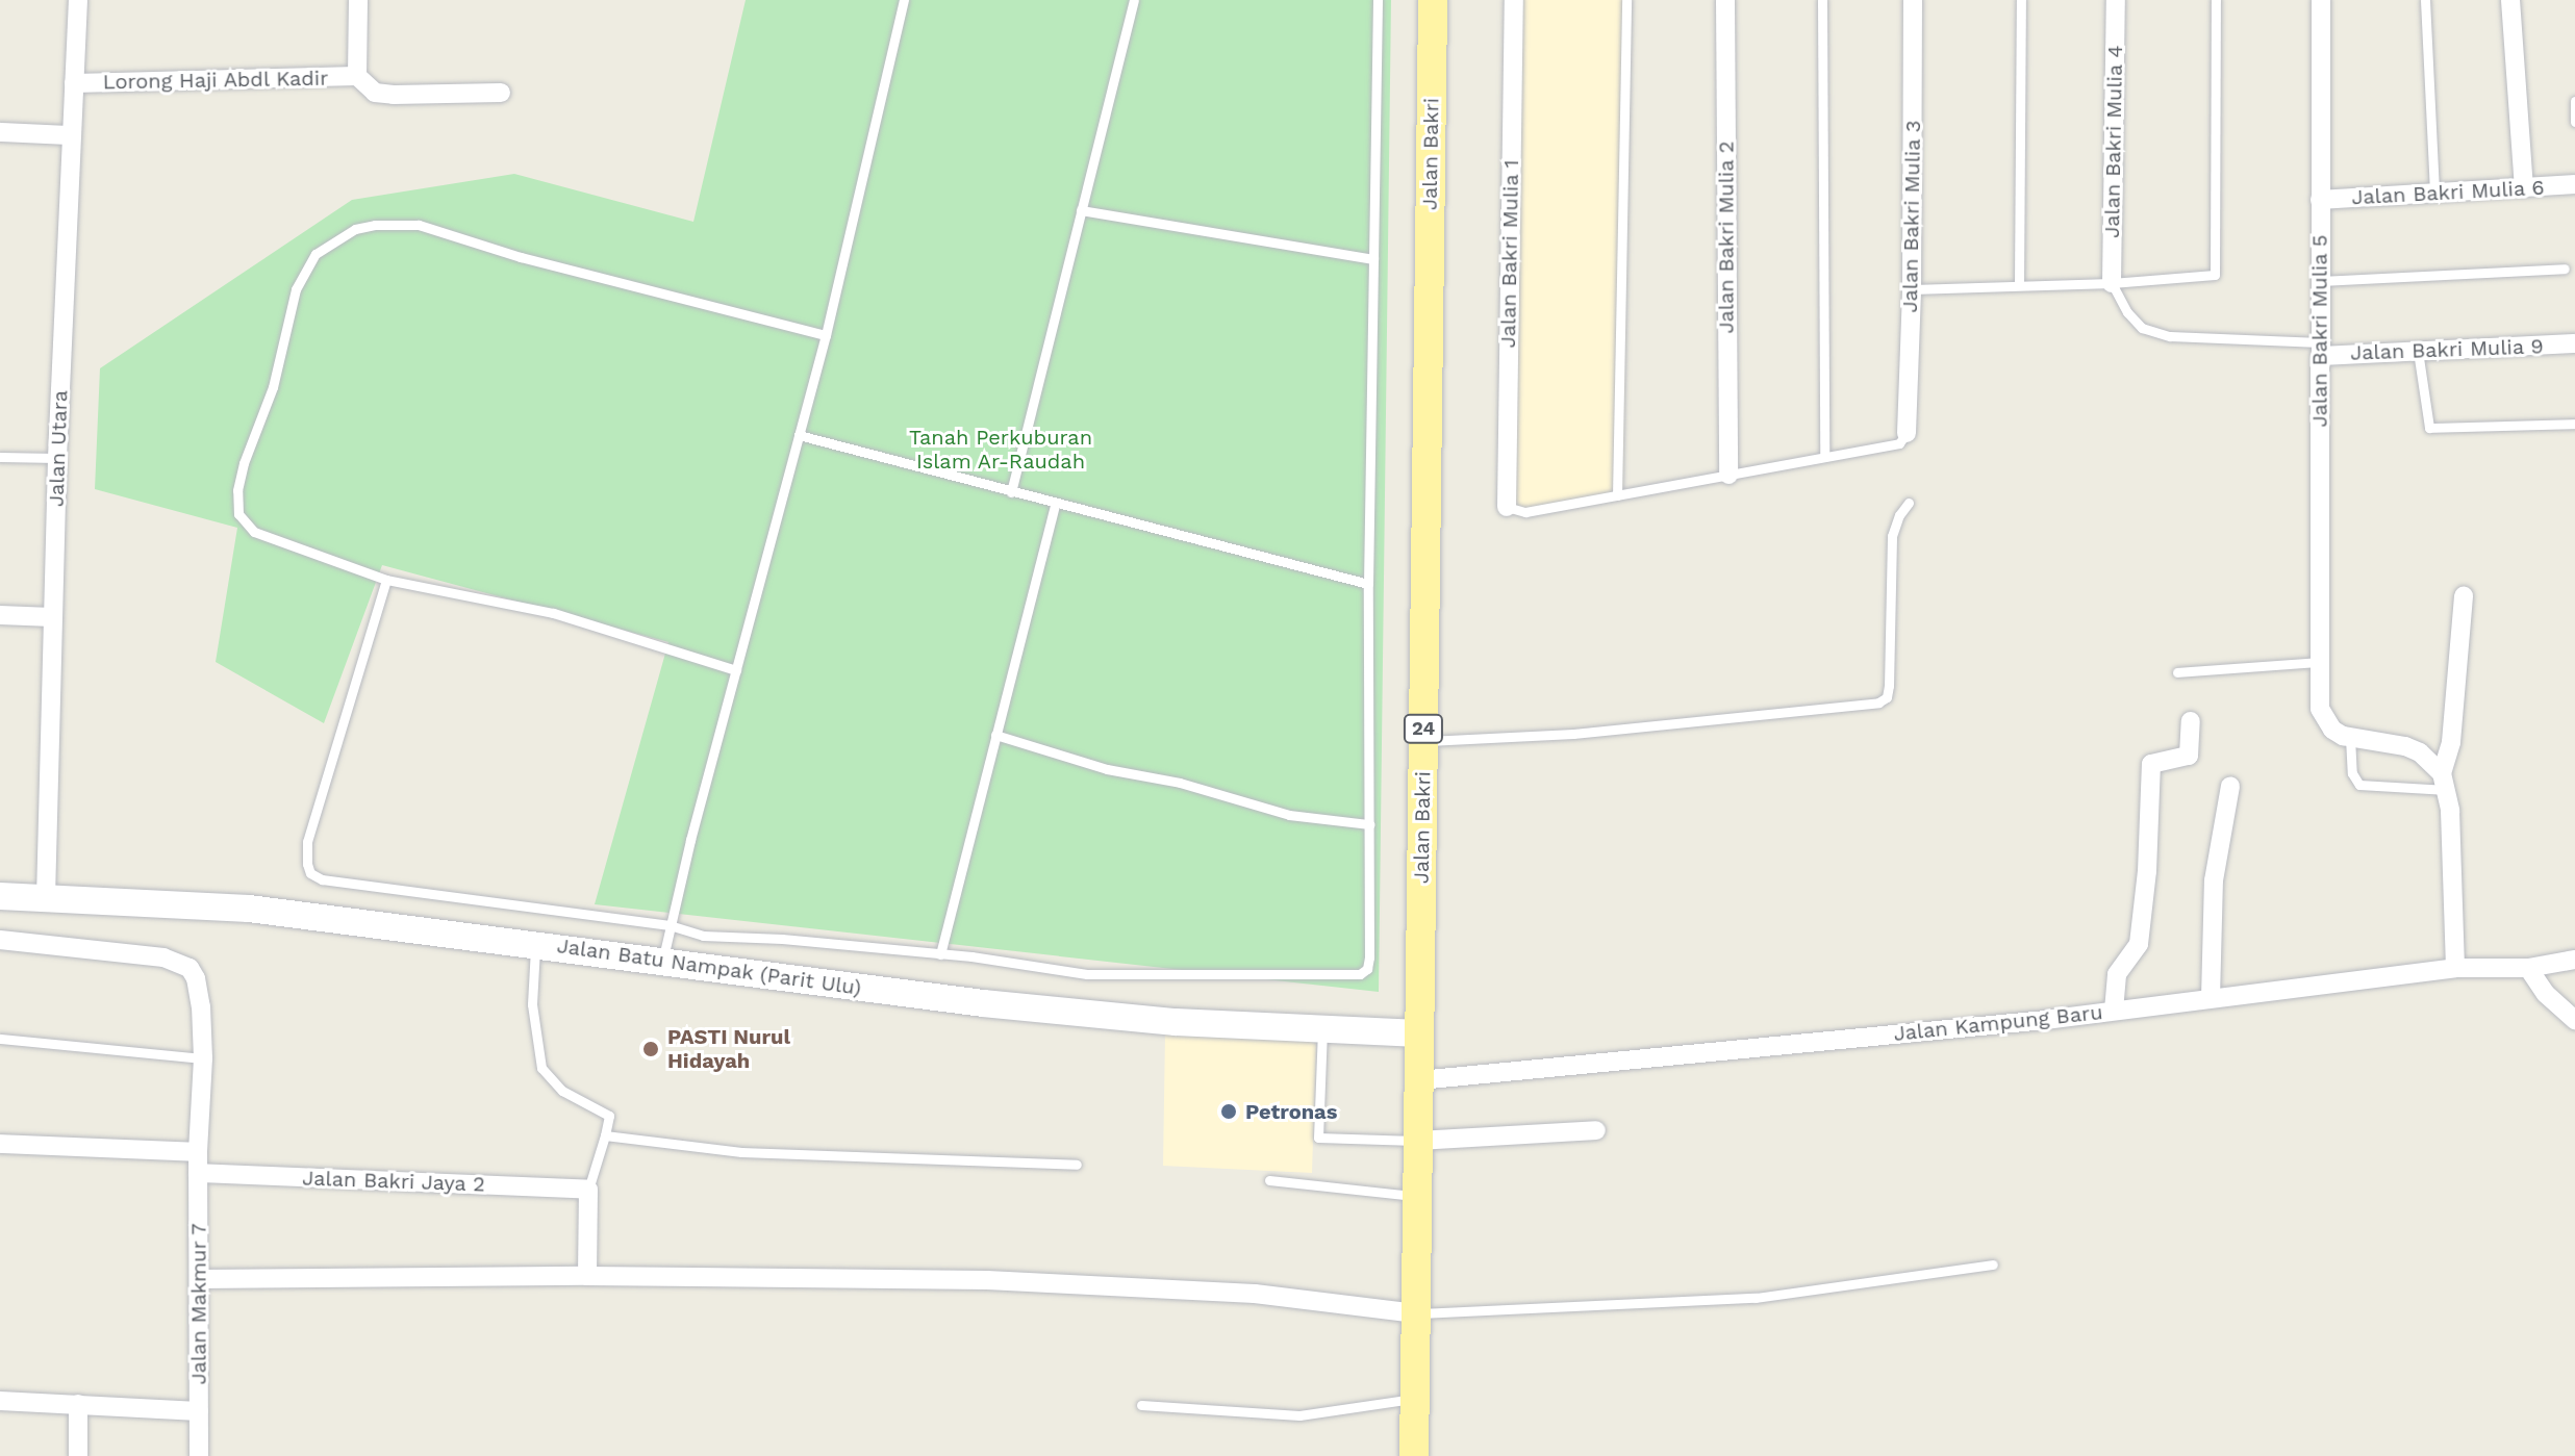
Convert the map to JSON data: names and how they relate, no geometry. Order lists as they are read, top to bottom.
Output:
{
  "streets": {
    "main road": ["Jalan Bakri", "24"],
    "street": [
      "Lorong Haji Abdl Kadir",
      "Jalan Bakri Mulia 4",
      "Jalan Bakri Mulia 6",
      "Jalan Bakri Mulia 3",
      "Jalan Bakri Mulia 2",
      "Jalan Bakri Mulia 1",
      "Jalan Bakri Mulia 5",
      "Jalan Bakri Mulia 9",
      "Jalan Utara",
      "Jalan Batu Nampak (Parit Ulu)",
      "Jalan Kampung Baru",
      "Jalan Bakri Jaya 2",
      "Jalan Makmur 7"
    ]
  },
  "crossings": [
    ["Lorong Haji Abdl Kadir", "Jalan Utara"],
    ["Jalan Bakri", "Jalan Batu Nampak (Parit Ulu)"],
    ["Jalan Bakri", "Jalan Kampung Baru"],
    ["Jalan Bakri Mulia 6", "Jalan Bakri Mulia 5"],
    ["Jalan Bakri Mulia 5", "Jalan Bakri Mulia 9"],
    ["Jalan Utara", "Jalan Batu Nampak (Parit Ulu)"],
    ["Jalan Bakri Jaya 2", "Jalan Makmur 7"]
  ],
  "parks": ["Tanah Perkuburan Islam Ar-Raudah"],
  "places": ["PASTI Nurul Hidayah", "Petronas"]
}
